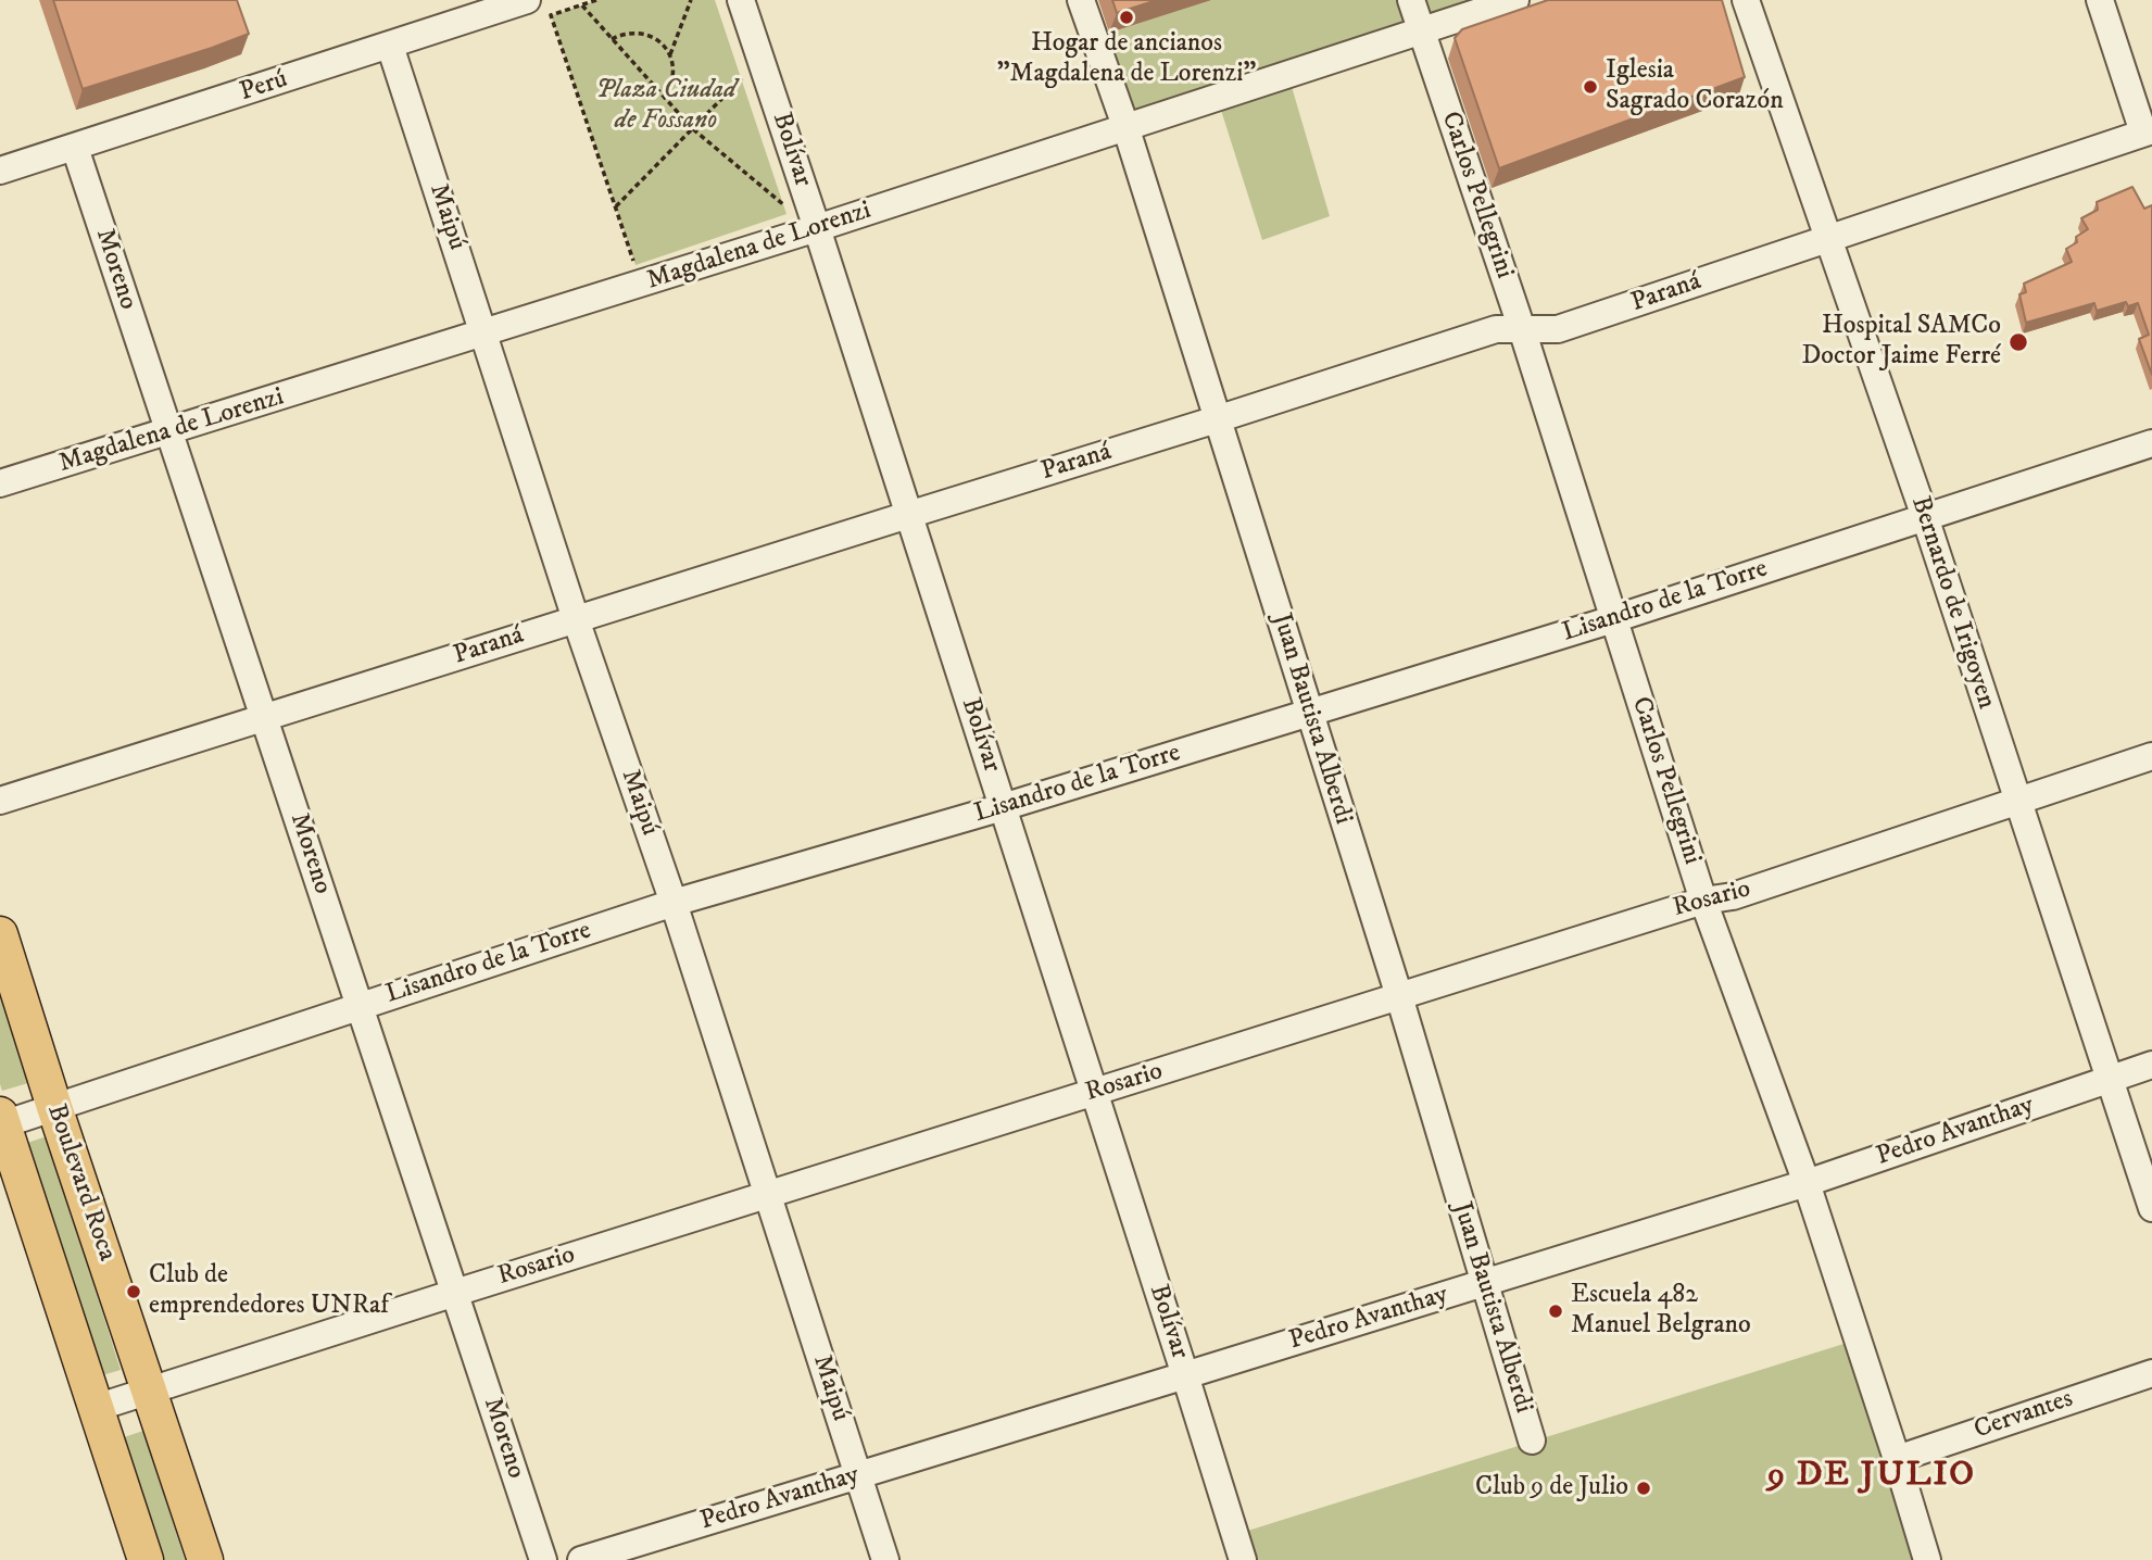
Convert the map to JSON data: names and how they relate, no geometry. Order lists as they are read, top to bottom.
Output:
{
  "streets": {
    "main road": ["Boulevard Roca"],
    "street": [
      "Perú",
      "Bolívar",
      "Carlos Pellegrini",
      "Maipú",
      "Magdalena de Lorenzi",
      "Moreno",
      "Paraná",
      "Lisandro de la Torre",
      "Bernardo de Irigoyen",
      "Juan Bautista Alberdi",
      "Rosario",
      "Pedro Avanthay",
      "Cervantes"
    ]
  },
  "crossings": [
    ["Perú", "Maipú"],
    ["Perú", "Moreno"],
    ["Bolívar", "Magdalena de Lorenzi"],
    ["Bolívar", "Paraná"],
    ["Bolívar", "Lisandro de la Torre"],
    ["Bolívar", "Rosario"],
    ["Bolívar", "Pedro Avanthay"],
    ["Carlos Pellegrini", "Magdalena de Lorenzi"],
    ["Carlos Pellegrini", "Paraná"],
    ["Carlos Pellegrini", "Lisandro de la Torre"],
    ["Carlos Pellegrini", "Rosario"],
    ["Carlos Pellegrini", "Pedro Avanthay"],
    ["Carlos Pellegrini", "Cervantes"],
    ["Maipú", "Magdalena de Lorenzi"],
    ["Maipú", "Paraná"],
    ["Maipú", "Lisandro de la Torre"],
    ["Maipú", "Rosario"],
    ["Maipú", "Pedro Avanthay"],
    ["Magdalena de Lorenzi", "Moreno"],
    ["Magdalena de Lorenzi", "Juan Bautista Alberdi"],
    ["Moreno", "Paraná"],
    ["Moreno", "Lisandro de la Torre"],
    ["Moreno", "Rosario"],
    ["Paraná", "Bernardo de Irigoyen"],
    ["Paraná", "Juan Bautista Alberdi"],
    ["Lisandro de la Torre", "Bernardo de Irigoyen"],
    ["Lisandro de la Torre", "Juan Bautista Alberdi"],
    ["Lisandro de la Torre", "Boulevard Roca"],
    ["Bernardo de Irigoyen", "Rosario"],
    ["Bernardo de Irigoyen", "Pedro Avanthay"],
    ["Juan Bautista Alberdi", "Rosario"],
    ["Juan Bautista Alberdi", "Pedro Avanthay"],
    ["Rosario", "Boulevard Roca"]
  ],
  "districts": ["9 DE JULIO"],
  "parks": ["Plaza Ciudad de Fossano"],
  "places": [
    "Hogar de ancianos \"Magdalena de Lorenzi\"",
    "Iglesia Sagrado Corazón",
    "Hospital SAMCo Doctor Jaime Ferré",
    "Club de emprendedores UNRaf",
    "Escuela 482 Manuel Belgrano",
    "Club 9 de Julio"
  ]
}
